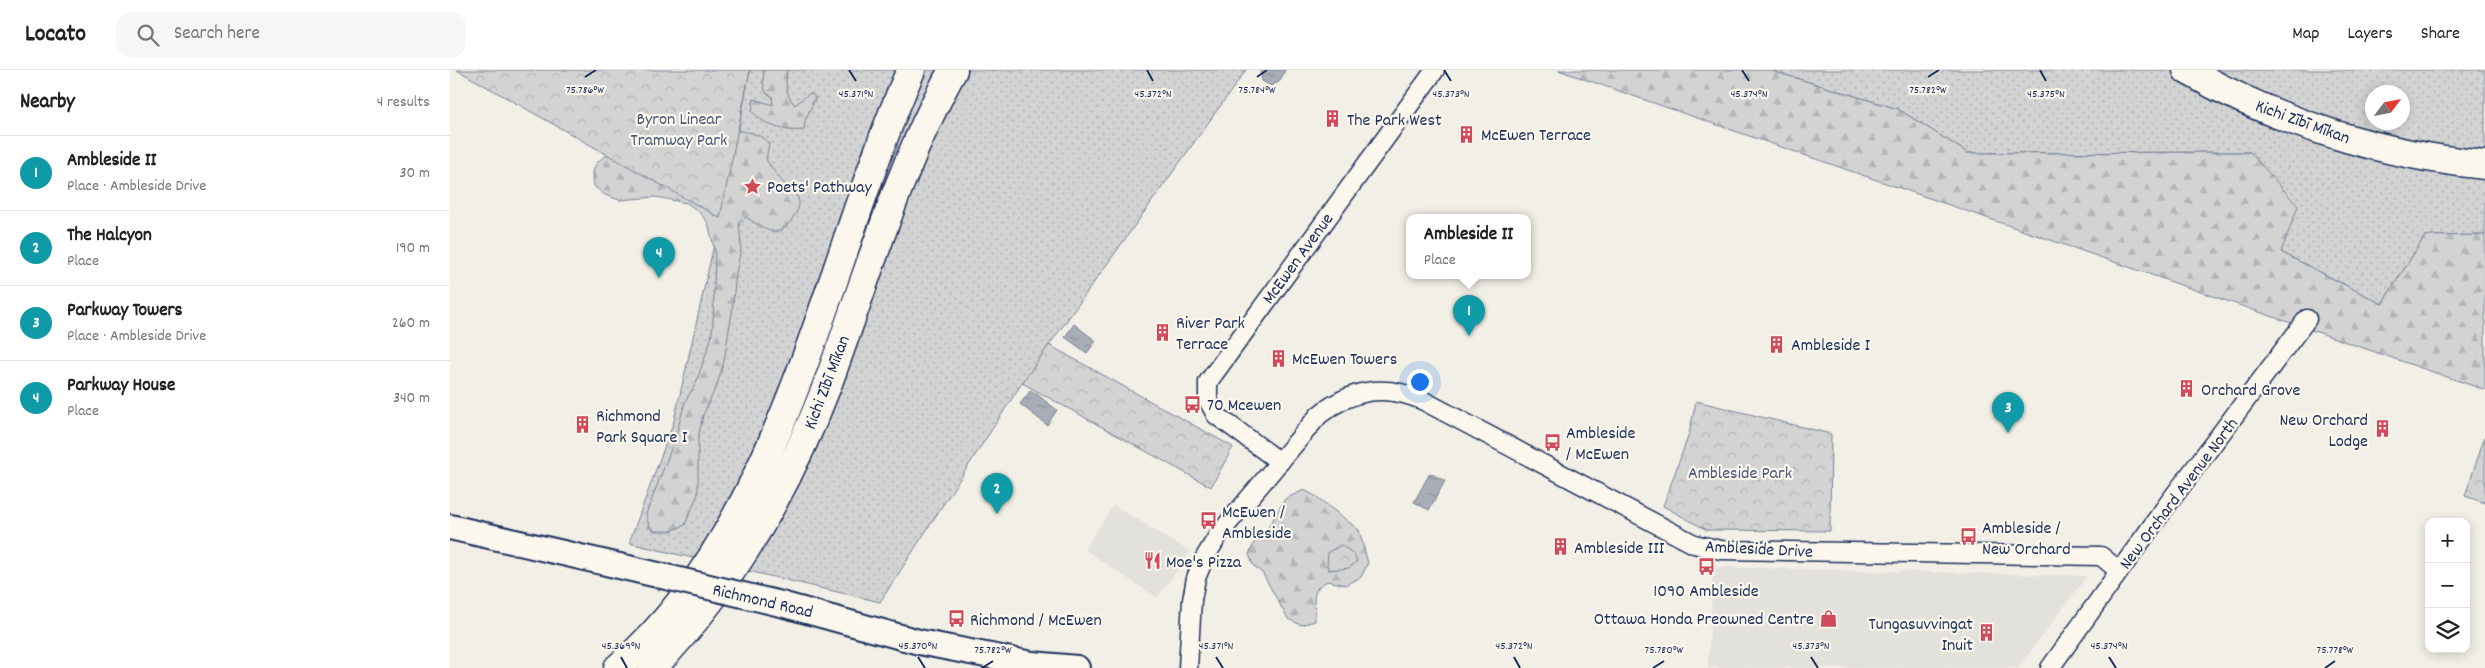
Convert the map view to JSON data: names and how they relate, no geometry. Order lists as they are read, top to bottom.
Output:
{
  "streets": {
    "highway": ["Kichi Zībī Mīkan"],
    "main road": ["Richmond Road"],
    "street": ["McEwen Avenue", "New Orchard Avenue North", "Ambleside Drive"]
  },
  "crossings": [
    ["McEwen Avenue", "Ambleside Drive"],
    ["New Orchard Avenue North", "Ambleside Drive"]
  ],
  "parks": ["Byron Linear Tramway Park", "Ambleside Park"],
  "places": {
    "building": [
      "The Park West",
      "McEwen Terrace",
      "River Park Terrace",
      "Ambleside I",
      "McEwen Towers",
      "Orchard Grove",
      "Richmond Park Square I",
      "New Orchard Lodge",
      "Ambleside III",
      "Tungasuvvingat Inuit"
    ],
    "place": ["Poets' Pathway"],
    "bus stop": [
      "70 Mcewen",
      "Ambleside / McEwen",
      "McEwen / Ambleside",
      "Ambleside / New Orchard",
      "1090 Ambleside",
      "Richmond / McEwen"
    ],
    "restaurant": ["Moe's Pizza"],
    "shop": ["Ottawa Honda Preowned Centre"]
  },
  "north": "top right",
  "page": {
    "header": "Locato",
    "search": "Search here",
    "nav": ["Map", "Layers", "Share"],
    "heading": ["Nearby", "4 results"],
    "list": [
      {
        "mark": "1",
        "name": "Ambleside II",
        "note": "Place · Ambleside Drive",
        "value": "30 m"
      },
      {
        "mark": "2",
        "name": "The Halcyon",
        "note": "Place",
        "value": "190 m"
      },
      {
        "mark": "3",
        "name": "Parkway Towers",
        "note": "Place · Ambleside Drive",
        "value": "260 m"
      },
      {
        "mark": "4",
        "name": "Parkway House",
        "note": "Place",
        "value": "340 m"
      }
    ],
    "popup": ["Ambleside II", "Place"],
    "pins": [
      "4",
      "1",
      "3",
      "2"
    ],
    "map_buttons": ["+", "−"]
  },
  "coordinates": [
    "75.786°W",
    "75.784°W",
    "75.782°W",
    "45.373°N",
    "45.371°N",
    "45.372°N",
    "45.374°N",
    "45.375°N",
    "45.369°N",
    "45.370°N",
    "75.780°W",
    "75.778°W"
  ]
}
